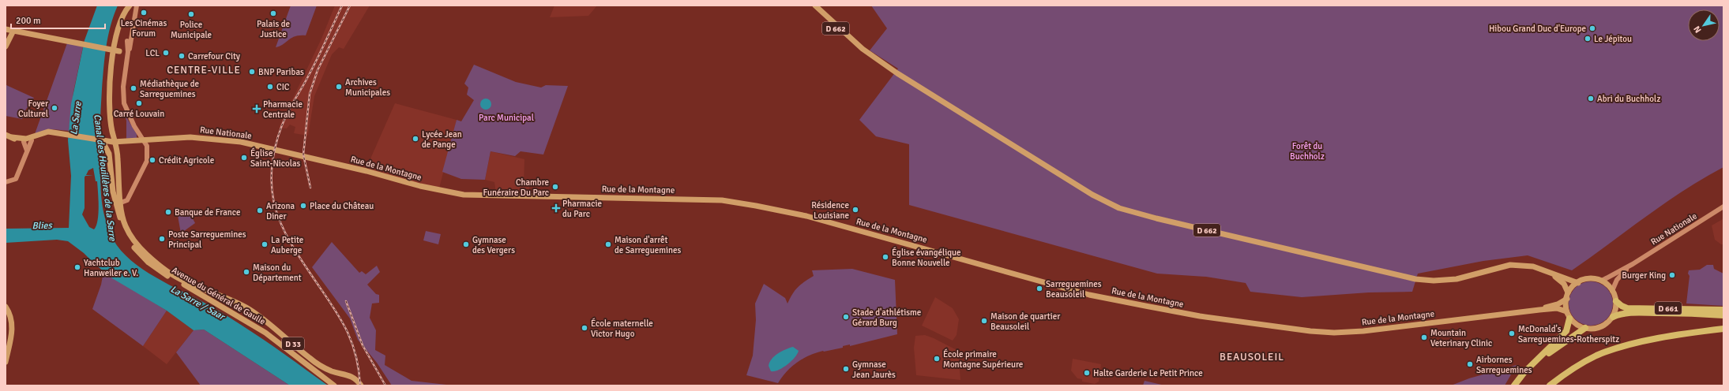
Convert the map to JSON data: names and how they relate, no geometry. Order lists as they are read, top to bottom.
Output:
{
  "streets": {
    "highway": ["D 661"],
    "main road": [
      "D 662",
      "Rue Nationale",
      "Rue de la Montagne",
      "Avenue du Général de Gaulle",
      "D 33"
    ]
  },
  "crossings": [
    ["D 662", "Rue Nationale"],
    ["D 662", "Rue de la Montagne"],
    ["D 662", "D 661"],
    ["Rue Nationale", "Rue de la Montagne"],
    ["Rue Nationale", "D 661"],
    ["Rue de la Montagne", "D 661"],
    ["Avenue du Général de Gaulle", "D 33"]
  ],
  "districts": ["CENTRE-VILLE", "BEAUSOLEIL"],
  "water": [
    "La Sarre",
    "Canal des Houillères de la Sarre",
    "Blies",
    "La Sarre / Saar"
  ],
  "parks": ["Parc Municipal", "Forêt du Buchholz"],
  "places": {
    "other": [
      "Les Cinémas Forum",
      "Palais de Justice",
      "Police Municipale",
      "Hibou Grand Duc d'Europe",
      "Le Jépitou",
      "LCL",
      "Carrefour City",
      "BNP Paribas",
      "CIC",
      "Archives Municipales",
      "Médiathèque de Sarreguemines",
      "Abri du Buchholz",
      "Carré Louvain",
      "Foyer Culturel",
      "Lycée Jean de Pange",
      "Église Saint-Nicolas",
      "Crédit Agricole",
      "Chambre Funéraire Du Parc",
      "Place du Château",
      "Résidence Louisiane",
      "Arizona Diner",
      "Banque de France",
      "Poste Sarreguemines Principal",
      "La Petite Auberge",
      "Gymnase des Vergers",
      "Maison d'arrêt de Sarreguemines",
      "Église évangélique Bonne Nouvelle",
      "Yachtclub Hanweiler e. V.",
      "Maison du Département",
      "Burger King",
      "Sarreguemines Beausoleil",
      "Stade d'athlétisme Gérard Burg",
      "Maison de quartier Beausoleil",
      "École maternelle Victor Hugo",
      "McDonald's Sarreguemines-Rotherspitz",
      "Mountain Veterinary Clinic",
      "École primaire Montagne Supérieure",
      "Airbornes Sarreguemines",
      "Gymnase Jean Jaurès",
      "Halte Garderie Le Petit Prince"
    ],
    "health": ["Pharmacie Centrale", "Pharmacie du Parc"]
  },
  "scale_bar": "200 m",
  "north": "bottom left"
}
